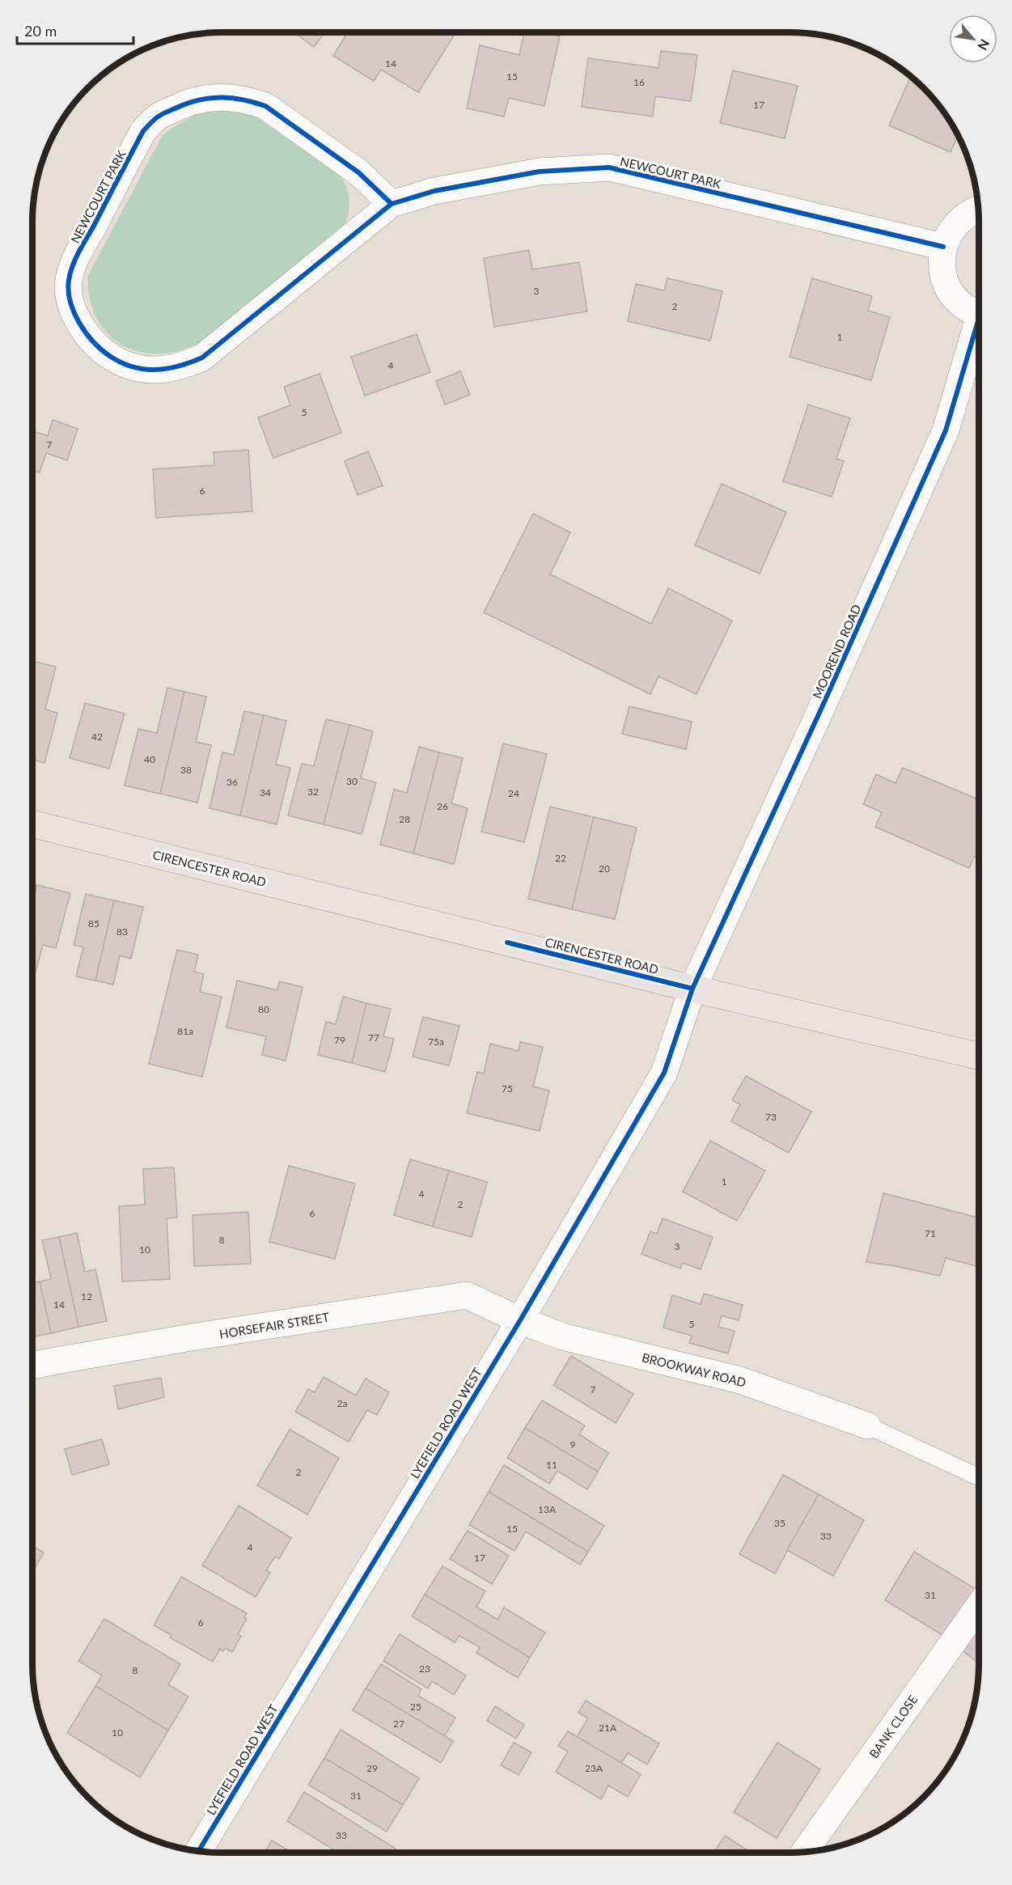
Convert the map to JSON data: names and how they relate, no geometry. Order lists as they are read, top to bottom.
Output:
{
  "streets": {
    "main road": ["CIRENCESTER ROAD"],
    "street": [
      "NEWCOURT PARK",
      "MOOREND ROAD",
      "HORSEFAIR STREET",
      "BROOKWAY ROAD",
      "LYEFIELD ROAD WEST",
      "BANK CLOSE"
    ]
  },
  "crossings": [
    ["MOOREND ROAD", "CIRENCESTER ROAD"],
    ["MOOREND ROAD", "LYEFIELD ROAD WEST"],
    ["CIRENCESTER ROAD", "LYEFIELD ROAD WEST"],
    ["HORSEFAIR STREET", "BROOKWAY ROAD"],
    ["HORSEFAIR STREET", "LYEFIELD ROAD WEST"],
    ["BROOKWAY ROAD", "LYEFIELD ROAD WEST"]
  ],
  "house_numbers": [
    "14",
    "15",
    "16",
    "17",
    "3",
    "2",
    "1",
    "4",
    "5",
    "7",
    "6",
    "42",
    "40",
    "38",
    "30",
    "36",
    "32",
    "34",
    "24",
    "26",
    "28",
    "22",
    "20",
    "85",
    "83",
    "80",
    "81a",
    "77",
    "79",
    "75a",
    "75",
    "73",
    "1",
    "4",
    "2",
    "6",
    "71",
    "8",
    "3",
    "10",
    "12",
    "14",
    "5",
    "7",
    "2a",
    "9",
    "11",
    "2",
    "13A",
    "35",
    "15",
    "33",
    "4",
    "17",
    "31",
    "6",
    "23",
    "8",
    "25",
    "27",
    "21A",
    "10",
    "29",
    "23A",
    "31",
    "33"
  ],
  "scale_bar": "20 m",
  "north": "bottom right"
}
